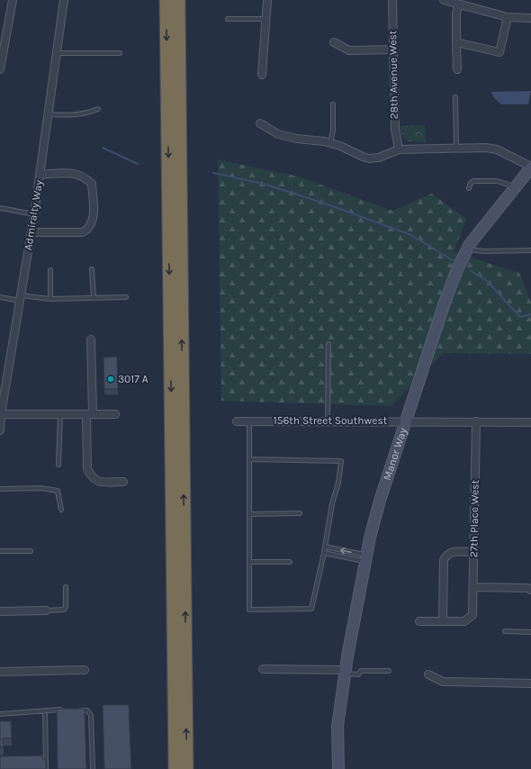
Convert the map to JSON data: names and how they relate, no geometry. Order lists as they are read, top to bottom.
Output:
{
  "streets": {
    "street": [
      "28th Avenue West",
      "Admiralty Way",
      "156th Street Southwest",
      "Manor Way",
      "27th Place West"
    ]
  },
  "crossings": [
    ["156th Street Southwest", "Manor Way"],
    ["156th Street Southwest", "27th Place West"]
  ],
  "places": ["3017 A"]
}
